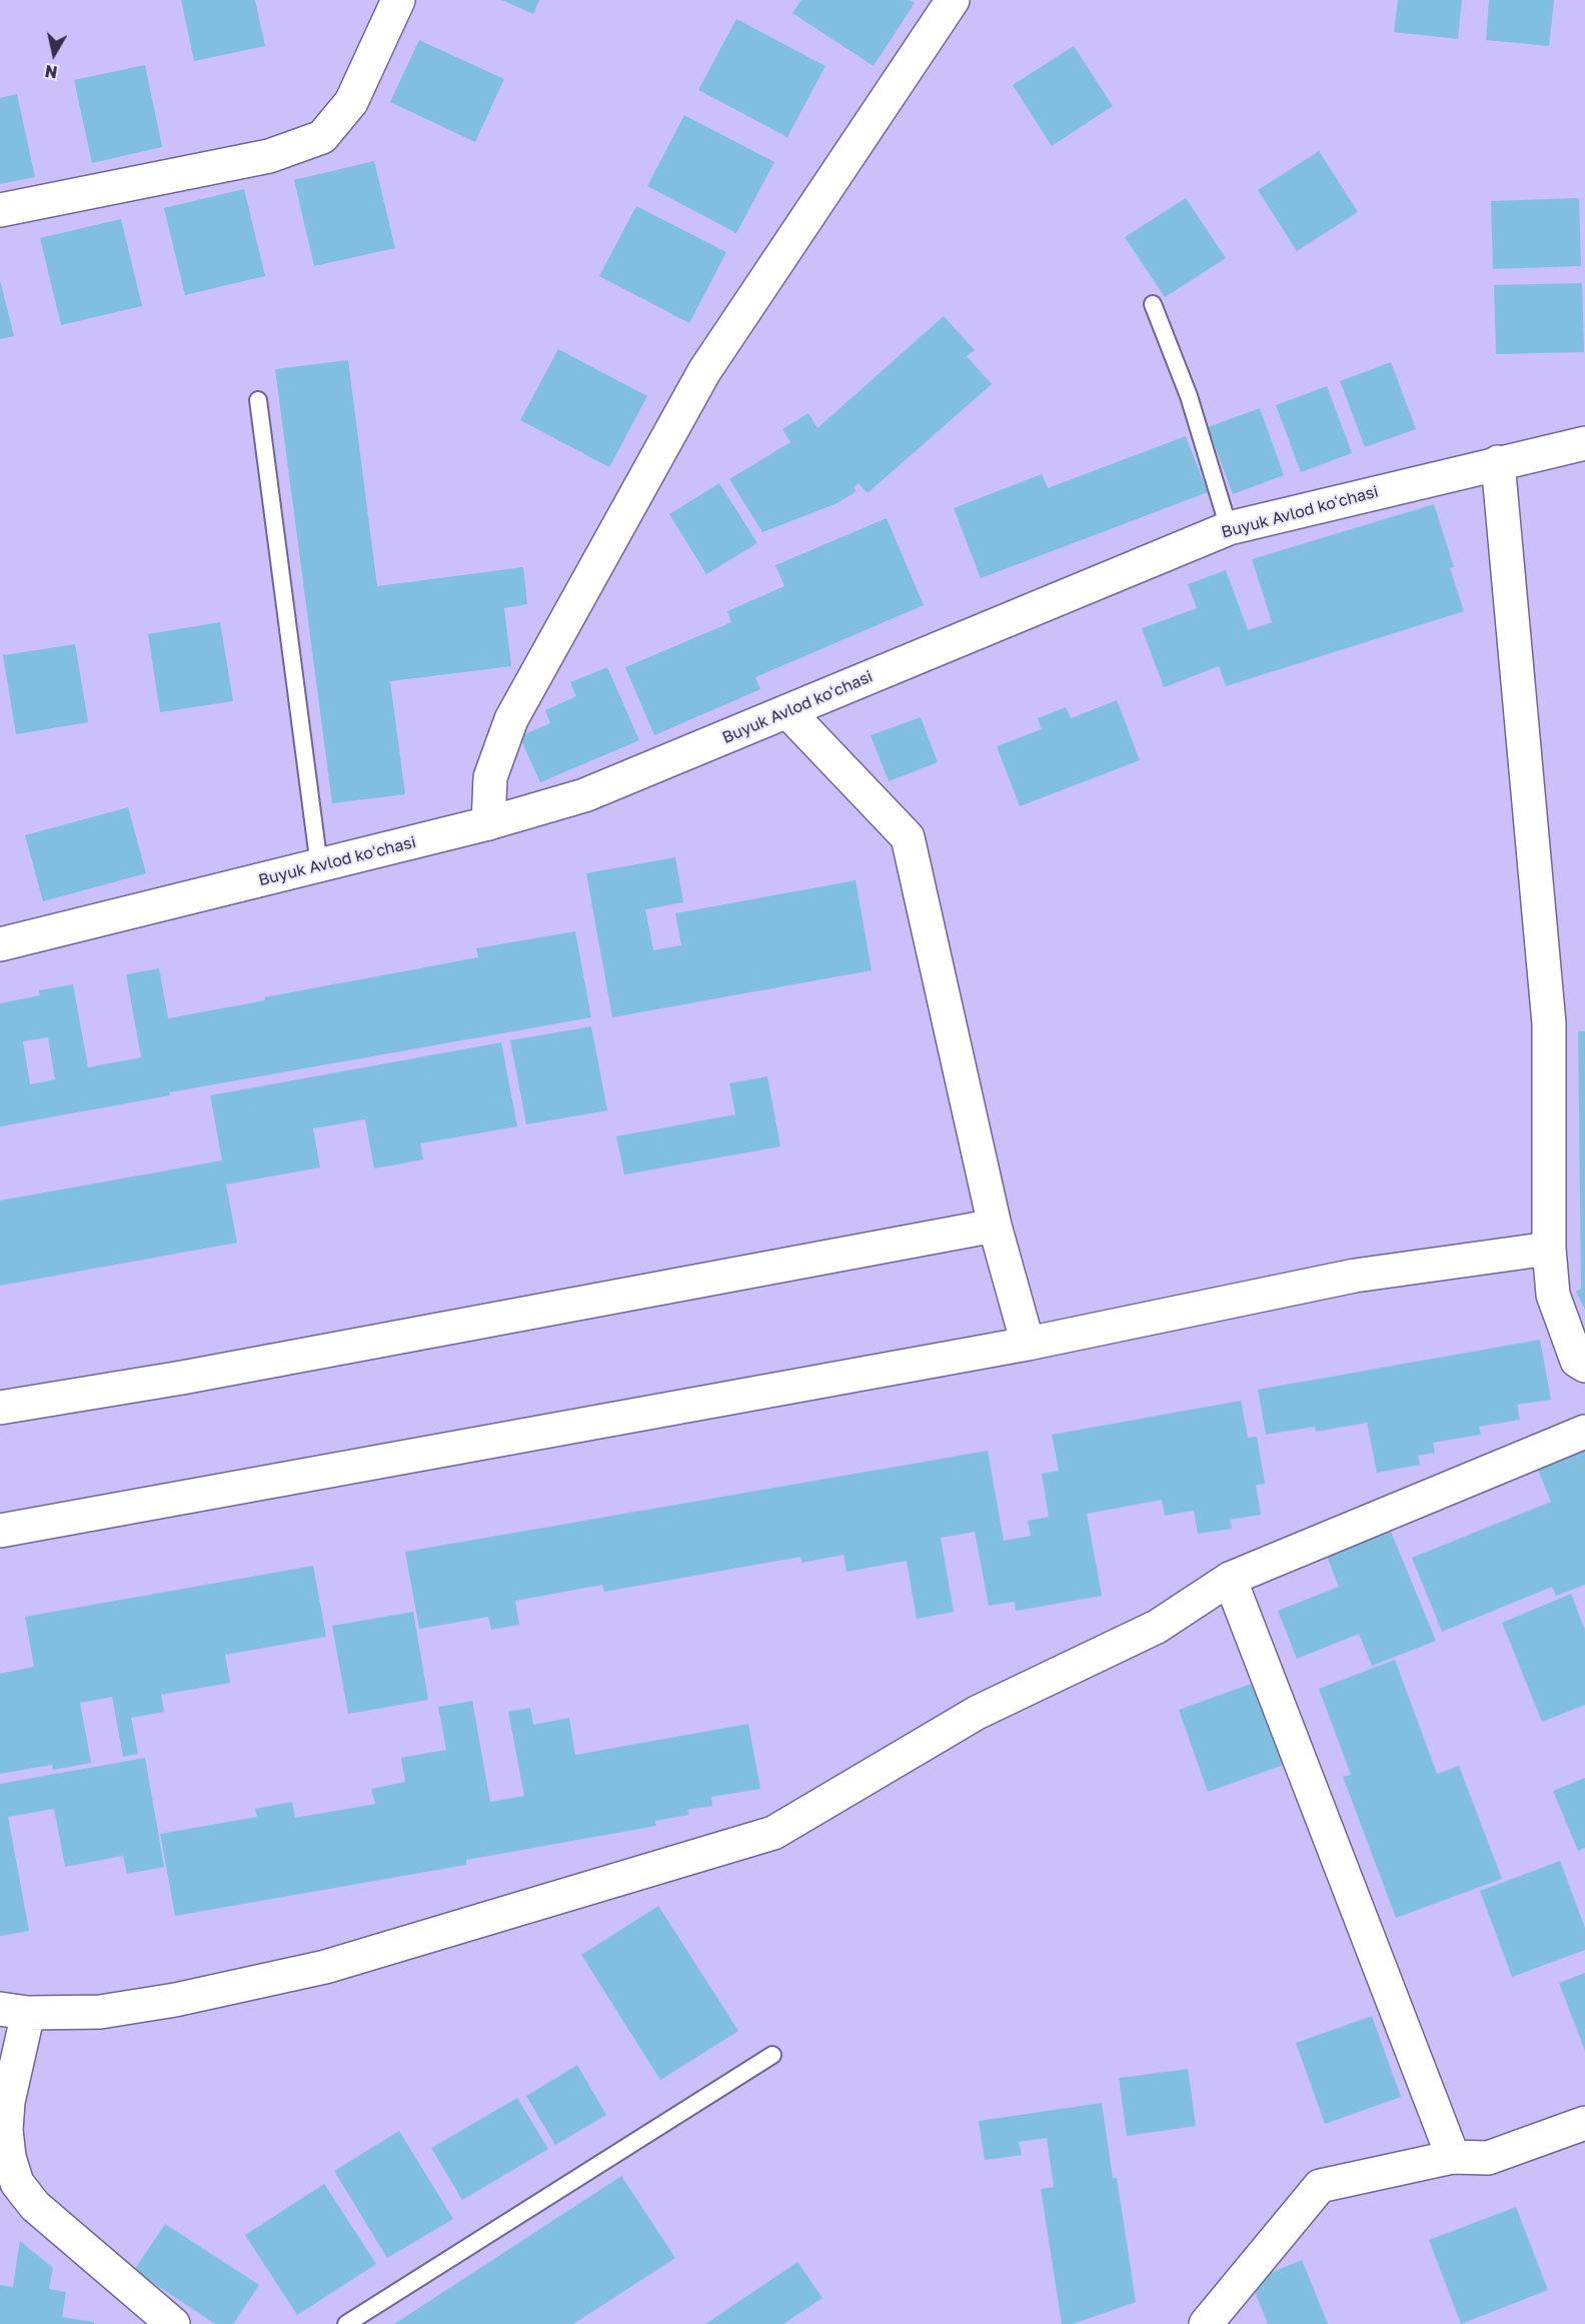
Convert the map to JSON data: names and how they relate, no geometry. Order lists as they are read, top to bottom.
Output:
{
  "streets": {
    "street": ["Buyuk Avlod koʻchasi"]
  },
  "north": "bottom"
}
